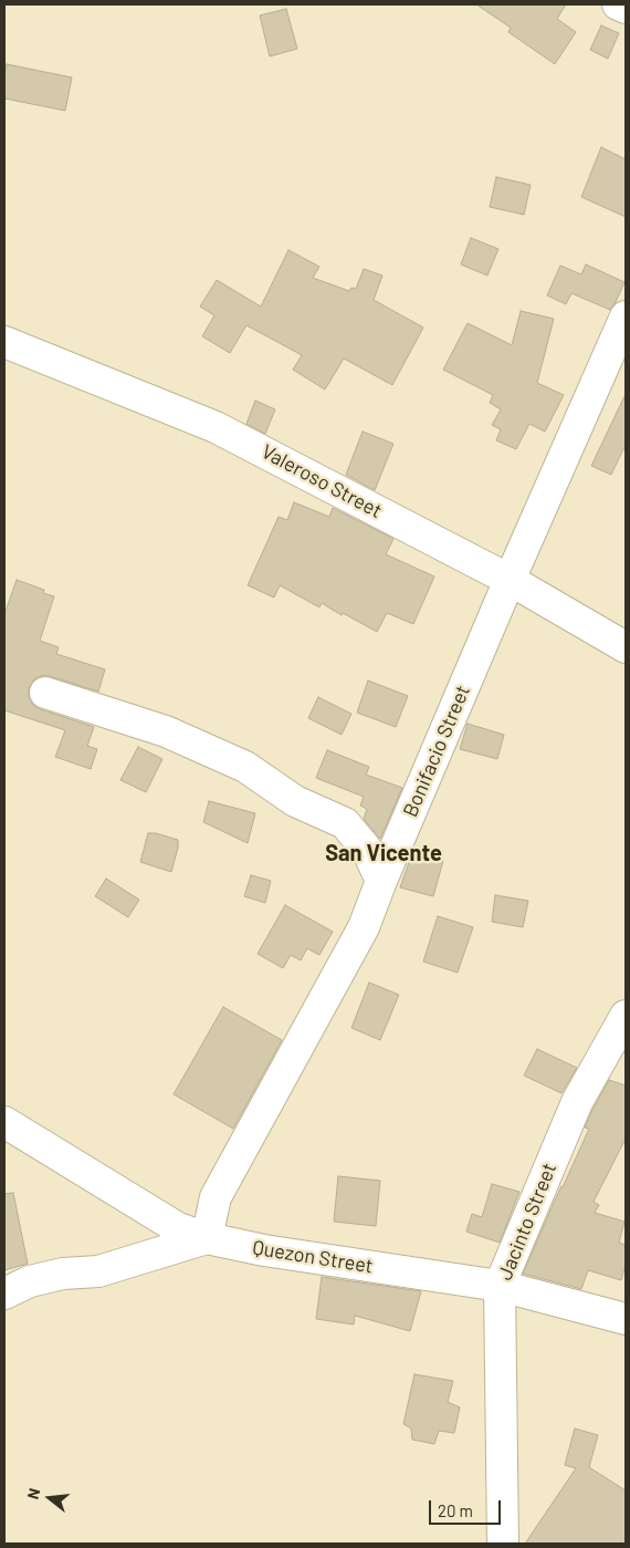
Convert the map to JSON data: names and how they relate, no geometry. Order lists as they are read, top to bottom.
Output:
{
  "streets": {
    "street": [
      "Valeroso Street",
      "Bonifacio Street",
      "Jacinto Street",
      "Quezon Street"
    ]
  },
  "crossings": [
    ["Valeroso Street", "Bonifacio Street"],
    ["Bonifacio Street", "Quezon Street"],
    ["Jacinto Street", "Quezon Street"]
  ],
  "districts": ["San Vicente"],
  "scale_bar": "20 m",
  "north": "left"
}
